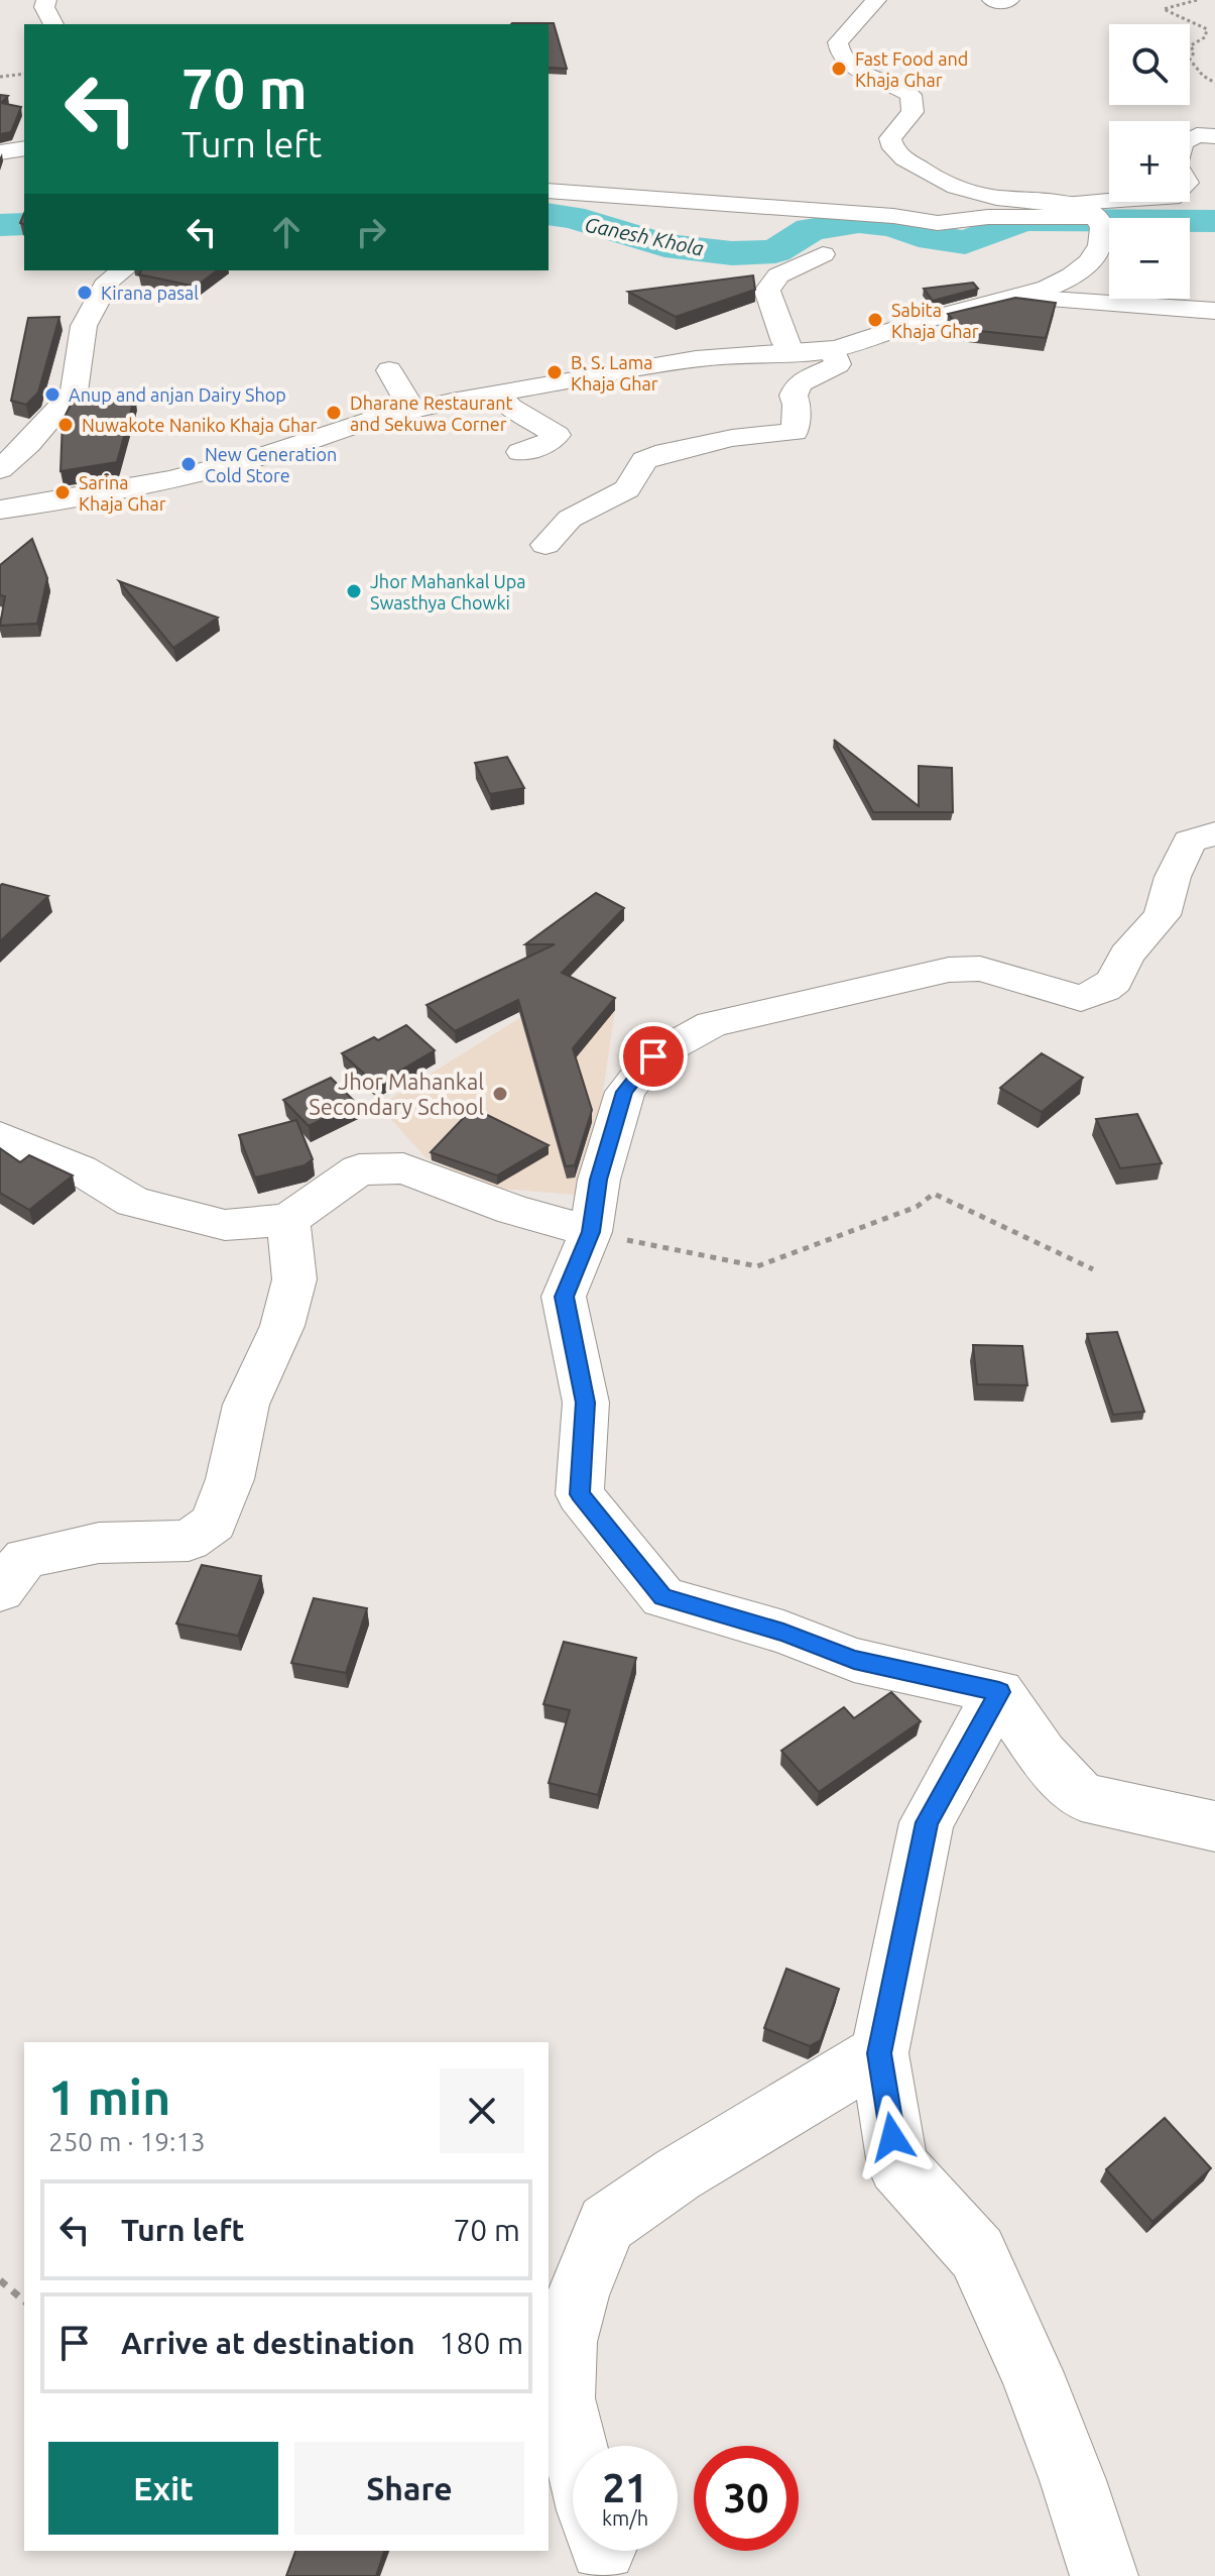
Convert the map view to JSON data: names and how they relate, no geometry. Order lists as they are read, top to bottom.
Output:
{
  "water": ["Ganesh Khola"],
  "places": [
    "Fast Food and Khaja Ghar",
    "Kirana pasal",
    "Sabita Khaja Ghar",
    "B. S. Lama Khaja Ghar",
    "Anup and anjan Dairy Shop",
    "Dharane Restaurant and Sekuwa Corner",
    "Nuwakote Naniko Khaja Ghar",
    "New Generation Cold Store",
    "Sarina Khaja Ghar",
    "Jhor Mahankal Upa Swasthya Chowki",
    "Jhor Mahankal Secondary School"
  ],
  "page": {
    "map_buttons": ["+", "−"],
    "turn": ["70 m", "Turn left"],
    "heading": ["1 min", "250 m · 19:13"],
    "list": [
      {
        "name": "Turn left",
        "value": "70 m"
      },
      {
        "name": "Arrive at destination",
        "value": "180 m"
      }
    ],
    "buttons": ["Exit", "Share"],
    "speed": "21 km/h",
    "limit": "30"
  }
}
